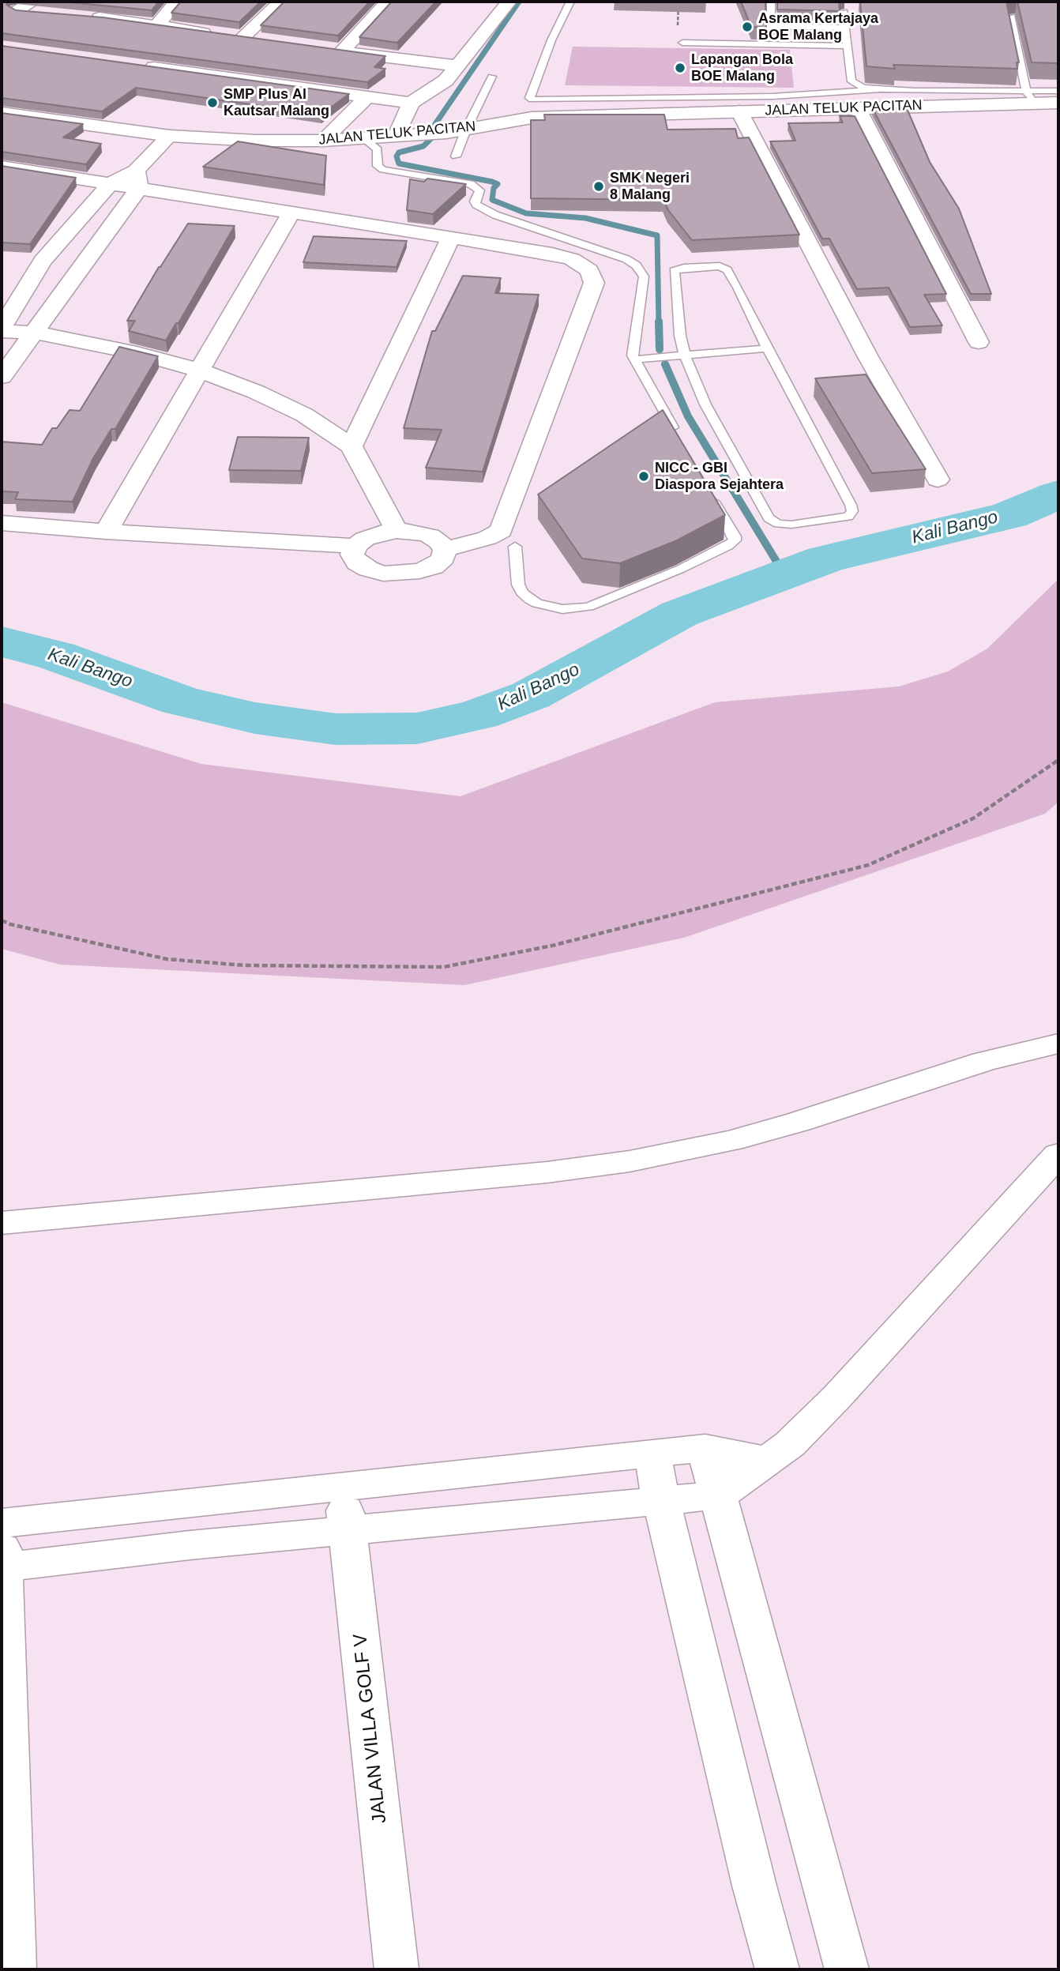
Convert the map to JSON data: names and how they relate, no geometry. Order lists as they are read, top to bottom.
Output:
{
  "streets": {
    "street": ["JALAN TELUK PACITAN", "JALAN VILLA GOLF V"]
  },
  "water": ["Kali Bango"],
  "places": [
    "Asrama Kertajaya BOE Malang",
    "Lapangan Bola BOE Malang",
    "SMP Plus Al Kautsar Malang",
    "SMK Negeri 8 Malang",
    "NICC - GBI Diaspora Sejahtera"
  ]
}
